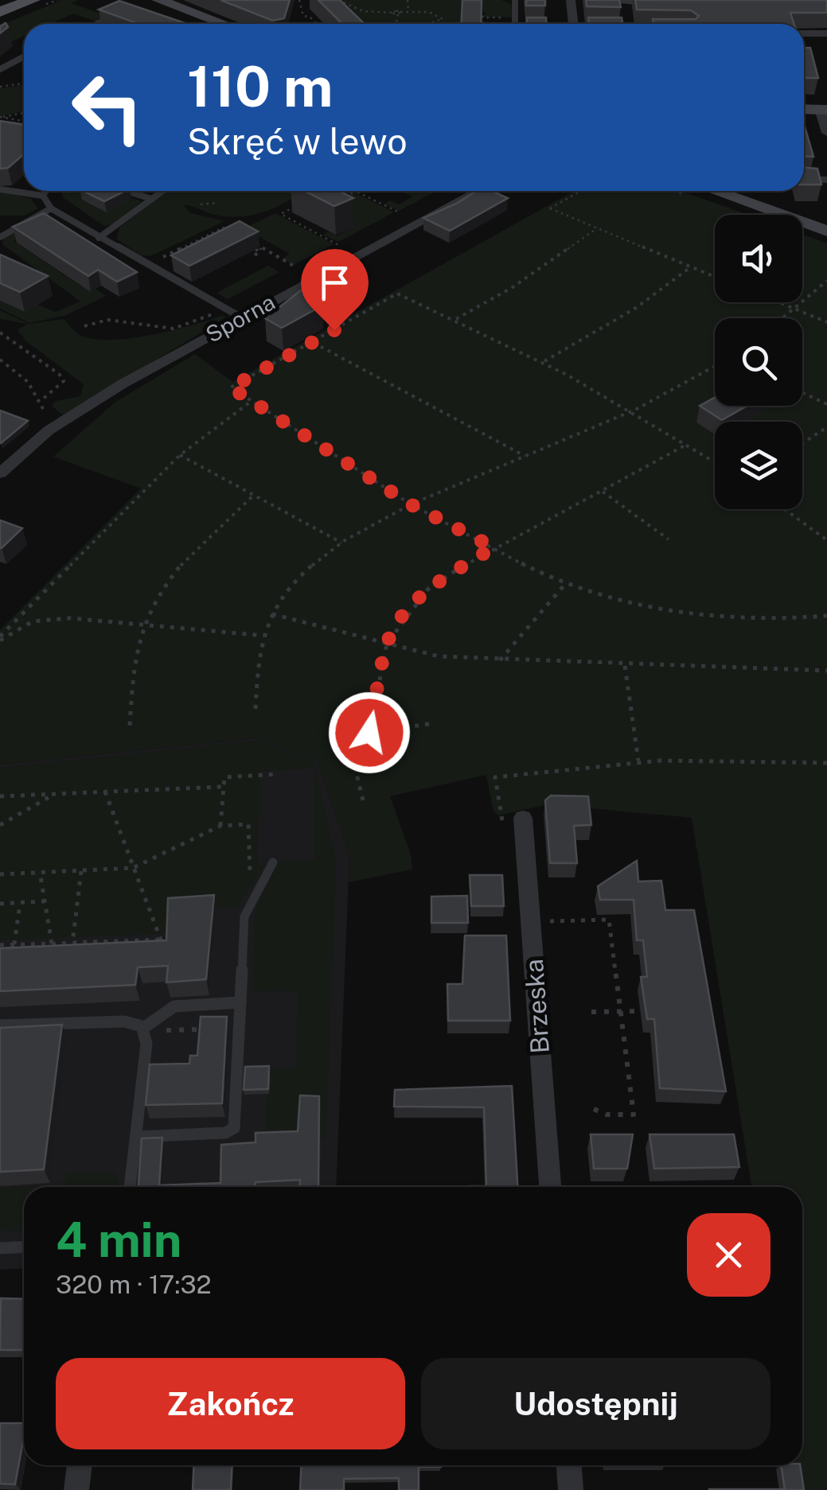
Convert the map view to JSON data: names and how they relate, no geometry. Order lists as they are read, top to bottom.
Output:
{
  "streets": {
    "street": ["Sporna", "Brzeska"]
  },
  "page": {
    "turn": ["110 m", "Skręć w lewo"],
    "heading": ["4 min", "320 m · 17:32"],
    "buttons": ["Zakończ", "Udostępnij"]
  }
}
